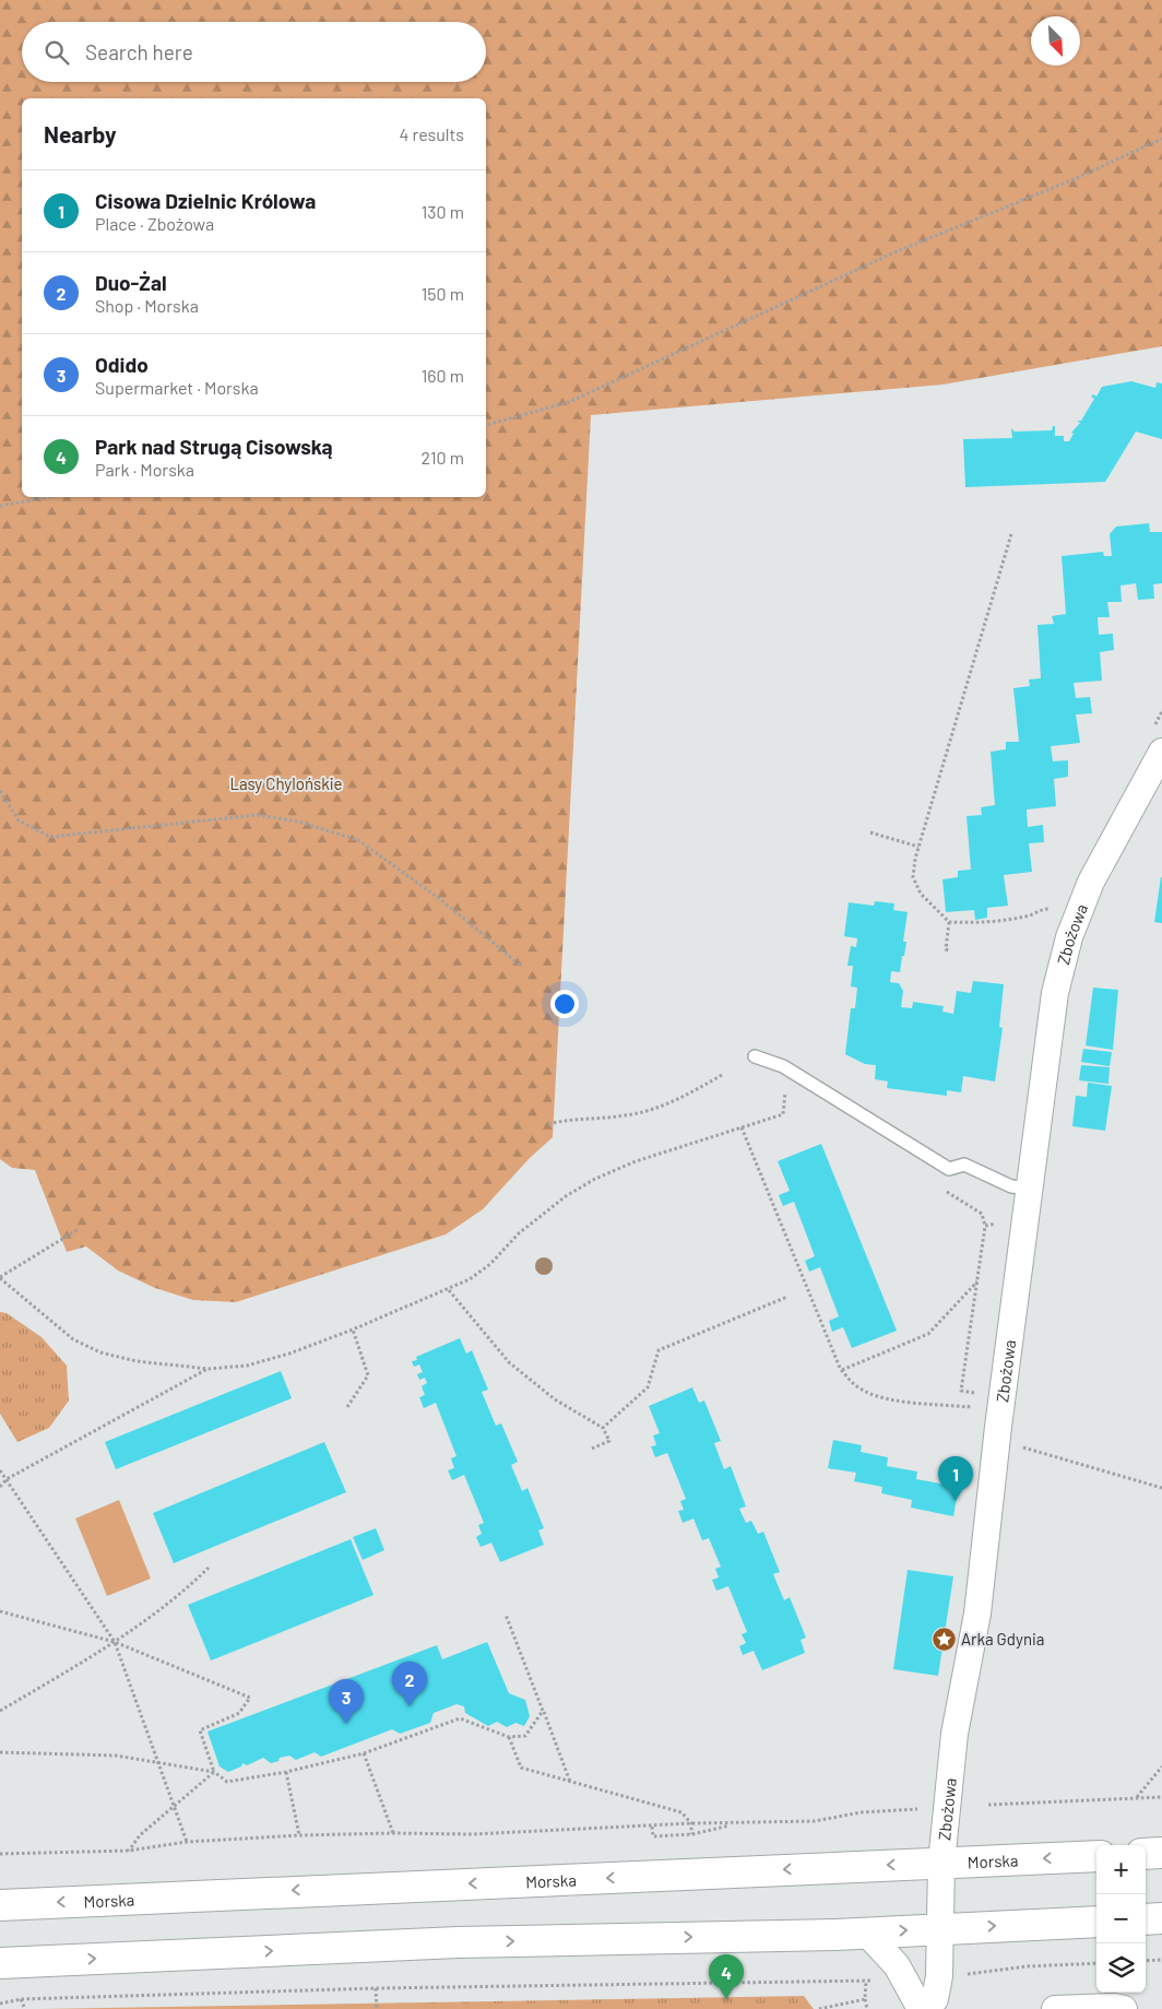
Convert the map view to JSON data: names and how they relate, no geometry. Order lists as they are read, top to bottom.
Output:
{
  "streets": {
    "main road": ["Morska"],
    "street": ["Zbożowa"]
  },
  "crossings": [
    ["Zbożowa", "Morska"]
  ],
  "parks": ["Lasy Chylońskie"],
  "places": {
    "place": ["Arka Gdynia"]
  },
  "north": "bottom right",
  "page": {
    "search": "Search here",
    "heading": ["Nearby", "4 results"],
    "list": [
      {
        "mark": "1",
        "name": "Cisowa Dzielnic Królowa",
        "note": "Place · Zbożowa",
        "value": "130 m"
      },
      {
        "mark": "2",
        "name": "Duo-Żal",
        "note": "Shop · Morska",
        "value": "150 m"
      },
      {
        "mark": "3",
        "name": "Odido",
        "note": "Supermarket · Morska",
        "value": "160 m"
      },
      {
        "mark": "4",
        "name": "Park nad Strugą Cisowską",
        "note": "Park · Morska",
        "value": "210 m"
      }
    ],
    "pins": [
      "1",
      "2",
      "3",
      "4"
    ],
    "map_buttons": ["+", "−"]
  }
}
